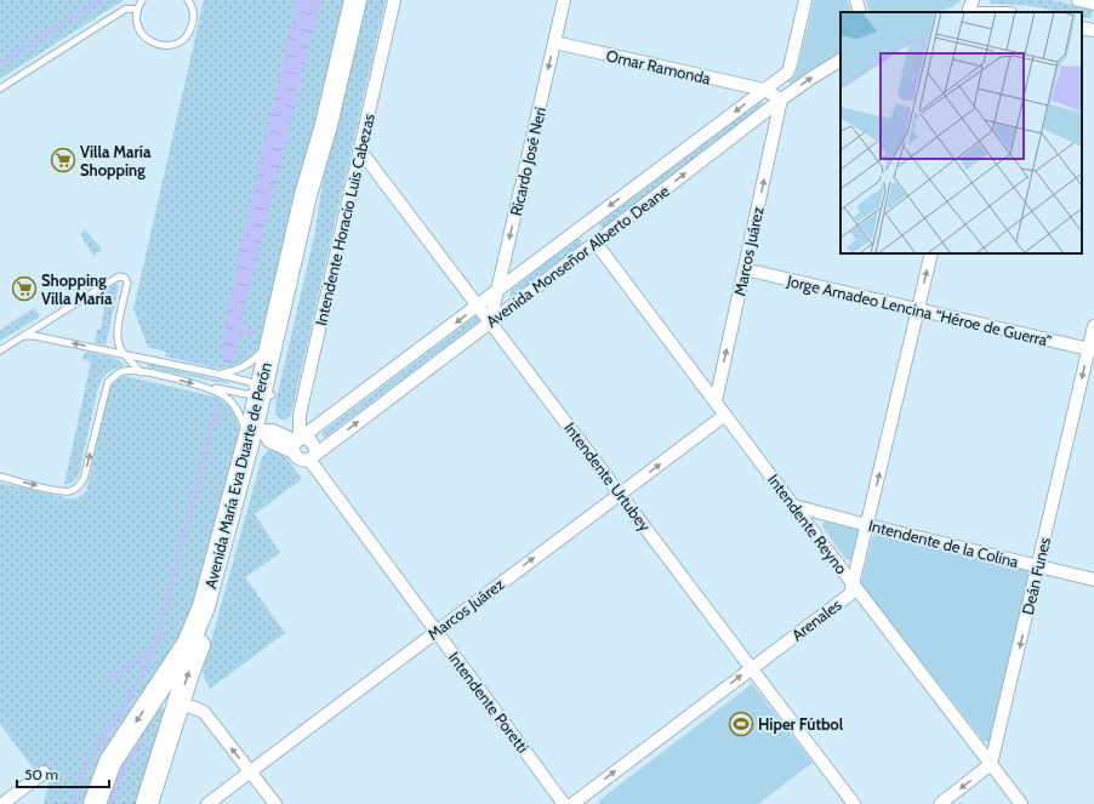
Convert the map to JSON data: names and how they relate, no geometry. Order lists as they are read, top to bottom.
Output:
{
  "streets": {
    "highway": ["Avenida María Eva Duarte de Perón"],
    "street": [
      "Omar Ramonda",
      "Ricardo José Neri",
      "Intendente Horacio Luis Cabezas",
      "Marcos Juárez",
      "Avenida Monseñor Alberto Deane",
      "Jorge Amadeo Lencina “Héroe de Guerra”",
      "Intendente Urtubey",
      "Intendente Reyno",
      "Intendente de la Colina",
      "Deán Funes",
      "Arenales",
      "Intendente Poretti"
    ]
  },
  "crossings": [
    ["Omar Ramonda", "Ricardo José Neri"],
    ["Omar Ramonda", "Marcos Juárez"],
    ["Omar Ramonda", "Avenida Monseñor Alberto Deane"],
    ["Ricardo José Neri", "Avenida Monseñor Alberto Deane"],
    ["Ricardo José Neri", "Intendente Urtubey"],
    ["Intendente Horacio Luis Cabezas", "Avenida Monseñor Alberto Deane"],
    ["Intendente Horacio Luis Cabezas", "Intendente Urtubey"],
    ["Intendente Horacio Luis Cabezas", "Intendente Poretti"],
    ["Marcos Juárez", "Avenida Monseñor Alberto Deane"],
    ["Marcos Juárez", "Jorge Amadeo Lencina “Héroe de Guerra”"],
    ["Marcos Juárez", "Intendente Urtubey"],
    ["Marcos Juárez", "Intendente Reyno"],
    ["Marcos Juárez", "Intendente Poretti"],
    ["Avenida Monseñor Alberto Deane", "Intendente Urtubey"],
    ["Avenida Monseñor Alberto Deane", "Intendente Reyno"],
    ["Avenida Monseñor Alberto Deane", "Intendente Poretti"],
    ["Jorge Amadeo Lencina “Héroe de Guerra”", "Deán Funes"],
    ["Jorge Amadeo Lencina “Héroe de Guerra”", "Arenales"],
    ["Intendente Urtubey", "Arenales"],
    ["Intendente Reyno", "Intendente de la Colina"],
    ["Intendente Reyno", "Deán Funes"],
    ["Intendente Reyno", "Arenales"],
    ["Intendente de la Colina", "Deán Funes"],
    ["Intendente de la Colina", "Arenales"]
  ],
  "one_way": [
    "Ricardo José Neri",
    "Marcos Juárez",
    "Deán Funes",
    "Arenales"
  ],
  "places": {
    "supermarket": ["Villa María Shopping", "Shopping Villa María"],
    "sports": ["Hiper Fútbol"]
  },
  "scale_bar": "50 m"
}
